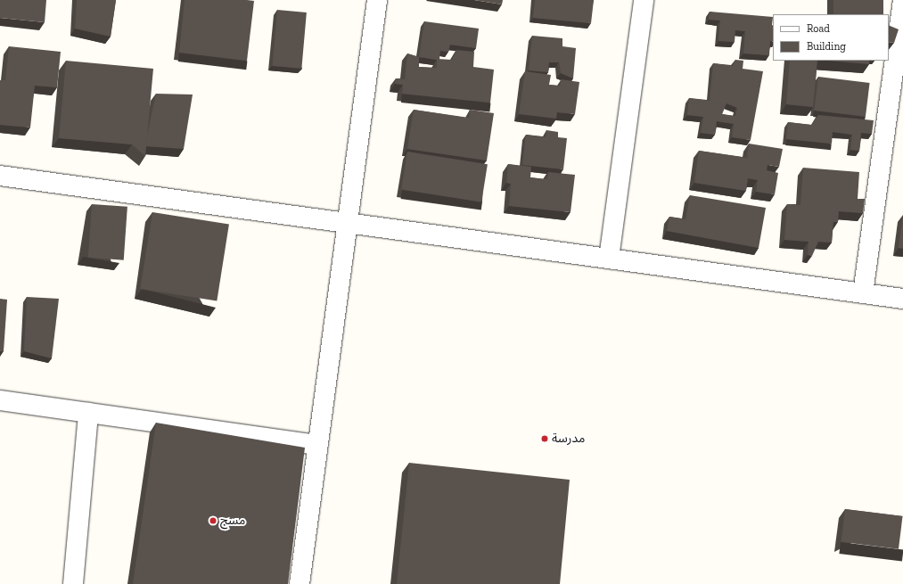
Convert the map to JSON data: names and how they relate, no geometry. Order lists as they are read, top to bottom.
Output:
{
  "places": ["مدرسة", "مسج"],
  "legend": ["Road", "Building"]
}
